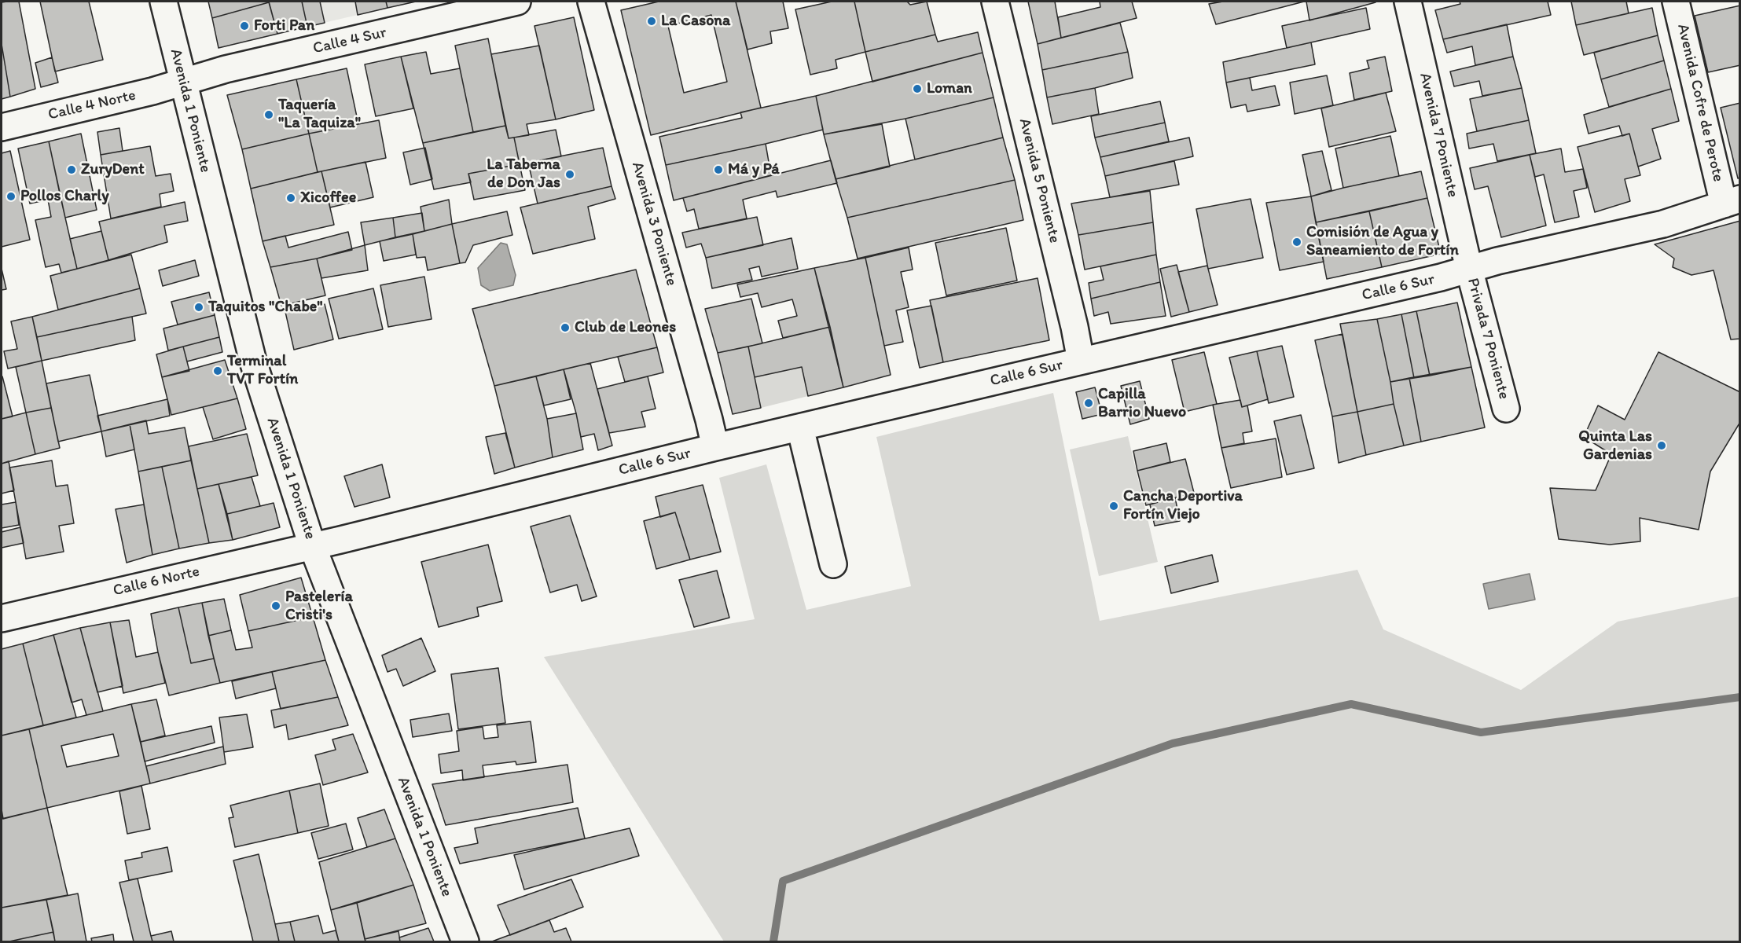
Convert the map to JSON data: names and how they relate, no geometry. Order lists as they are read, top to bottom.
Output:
{
  "streets": {
    "street": [
      "Calle 4 Sur",
      "Avenida Cofre de Perote",
      "Calle 4 Norte",
      "Avenida 1 Poniente",
      "Avenida 7 Poniente",
      "Avenida 5 Poniente",
      "Avenida 3 Poniente",
      "Calle 6 Sur",
      "Privada 7 Poniente",
      "Calle 6 Norte"
    ]
  },
  "crossings": [
    ["Calle 4 Sur", "Calle 4 Norte"],
    ["Calle 4 Sur", "Avenida 1 Poniente"],
    ["Avenida Cofre de Perote", "Calle 6 Sur"],
    ["Calle 4 Norte", "Avenida 1 Poniente"],
    ["Avenida 1 Poniente", "Calle 6 Sur"],
    ["Avenida 1 Poniente", "Calle 6 Norte"],
    ["Avenida 7 Poniente", "Calle 6 Sur"],
    ["Avenida 7 Poniente", "Privada 7 Poniente"],
    ["Avenida 5 Poniente", "Calle 6 Sur"],
    ["Avenida 3 Poniente", "Calle 6 Sur"],
    ["Calle 6 Sur", "Privada 7 Poniente"],
    ["Calle 6 Sur", "Calle 6 Norte"]
  ],
  "places": [
    "La Casona",
    "Forti Pan",
    "Loman",
    "Taquería \"La Taquiza\"",
    "ZuryDent",
    "Má y Pá",
    "La Taberna de Don Jas",
    "Pollos Charly",
    "Xicoffee",
    "Comisión de Agua y Saneamiento de Fortín",
    "Taquitos \"Chabe\"",
    "Club de Leones",
    "Terminal TVT Fortín",
    "Capilla Barrio Nuevo",
    "Quinta Las Gardenias",
    "Cancha Deportiva Fortín Viejo",
    "Pastelería Cristi's"
  ]
}
